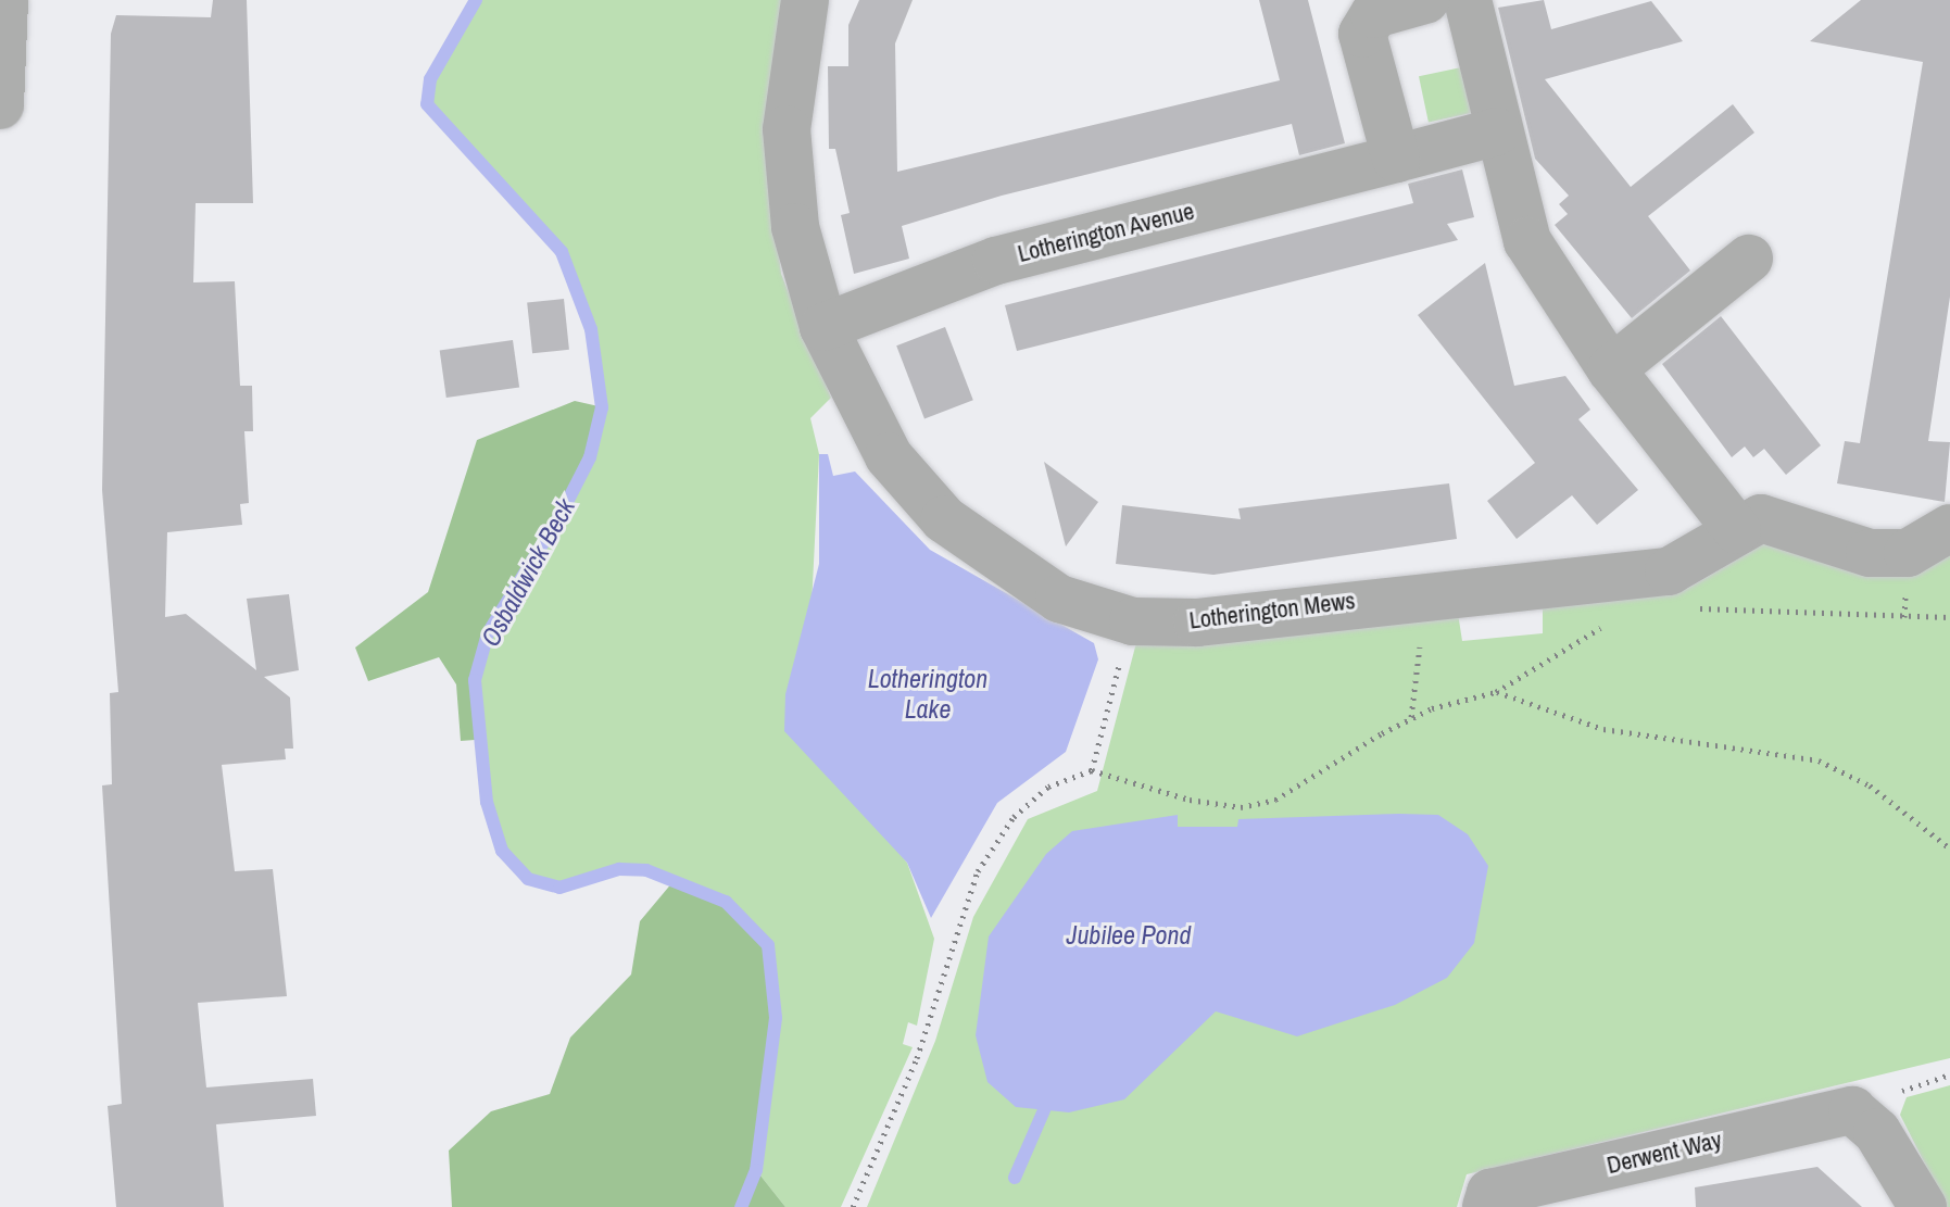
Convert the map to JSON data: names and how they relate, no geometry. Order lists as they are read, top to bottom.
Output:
{
  "streets": {
    "street": ["Lotherington Avenue", "Lotherington Mews", "Derwent Way"]
  },
  "crossings": [
    ["Lotherington Avenue", "Lotherington Mews"]
  ],
  "water": ["Osbaldwick Beck", "Lotherington Lake", "Jubilee Pond"]
}
